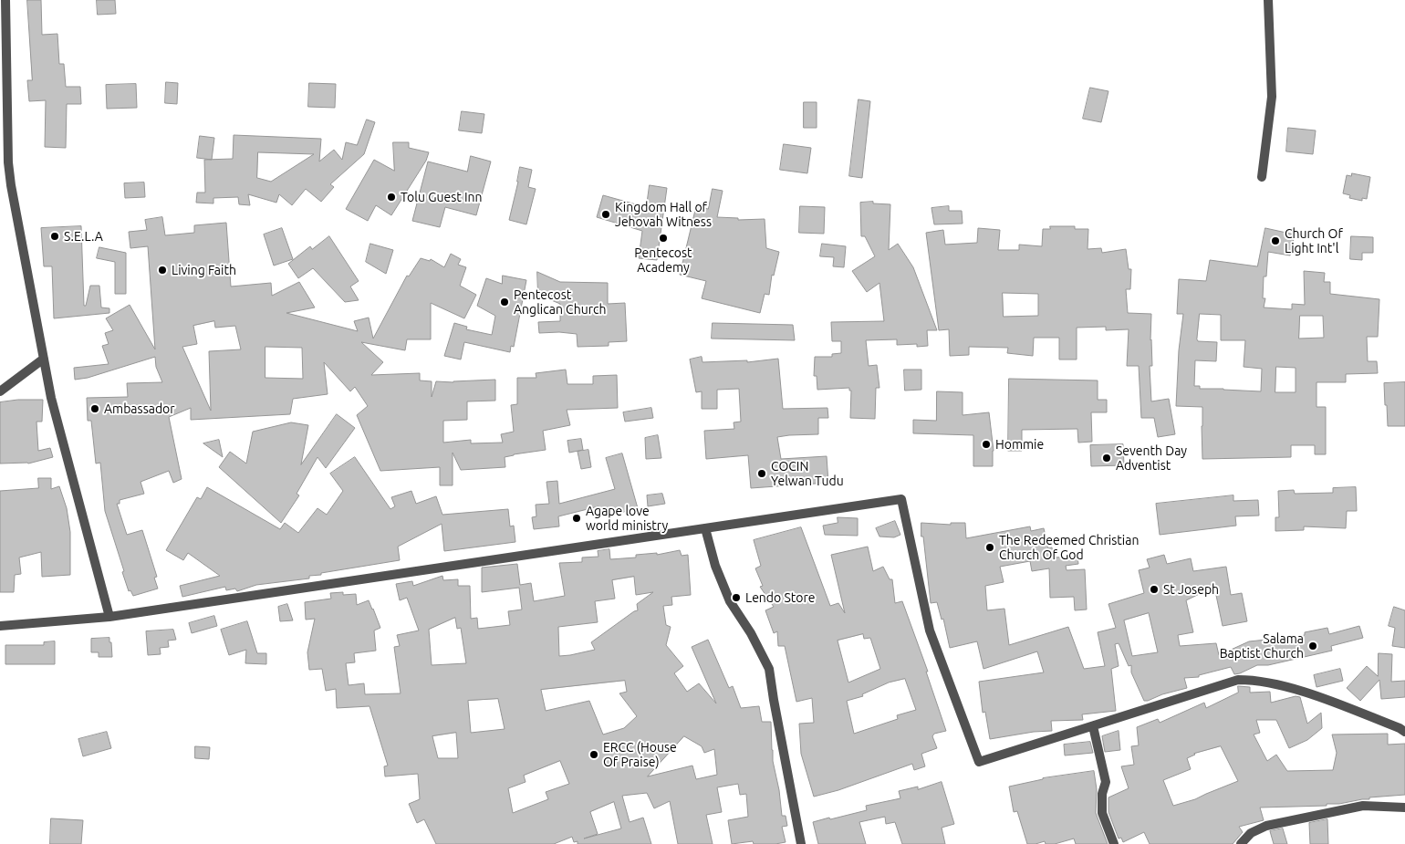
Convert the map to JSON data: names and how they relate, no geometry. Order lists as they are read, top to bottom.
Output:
{
  "places": [
    "Tolu Guest Inn",
    "Kingdom Hall of Jehovah Witness",
    "S.E.L.A",
    "Pentecost Academy",
    "Church Of Light Int'l",
    "Living Faith",
    "Pentecost Anglican Church",
    "Ambassador",
    "Hommie",
    "Seventh Day Adventist",
    "COCIN Yelwan Tudu",
    "Agape love world ministry",
    "The Redeemed Christian Church Of God",
    "St Joseph",
    "Lendo Store",
    "Salama Baptist Church",
    "ERCC (House Of Praise)"
  ]
}
